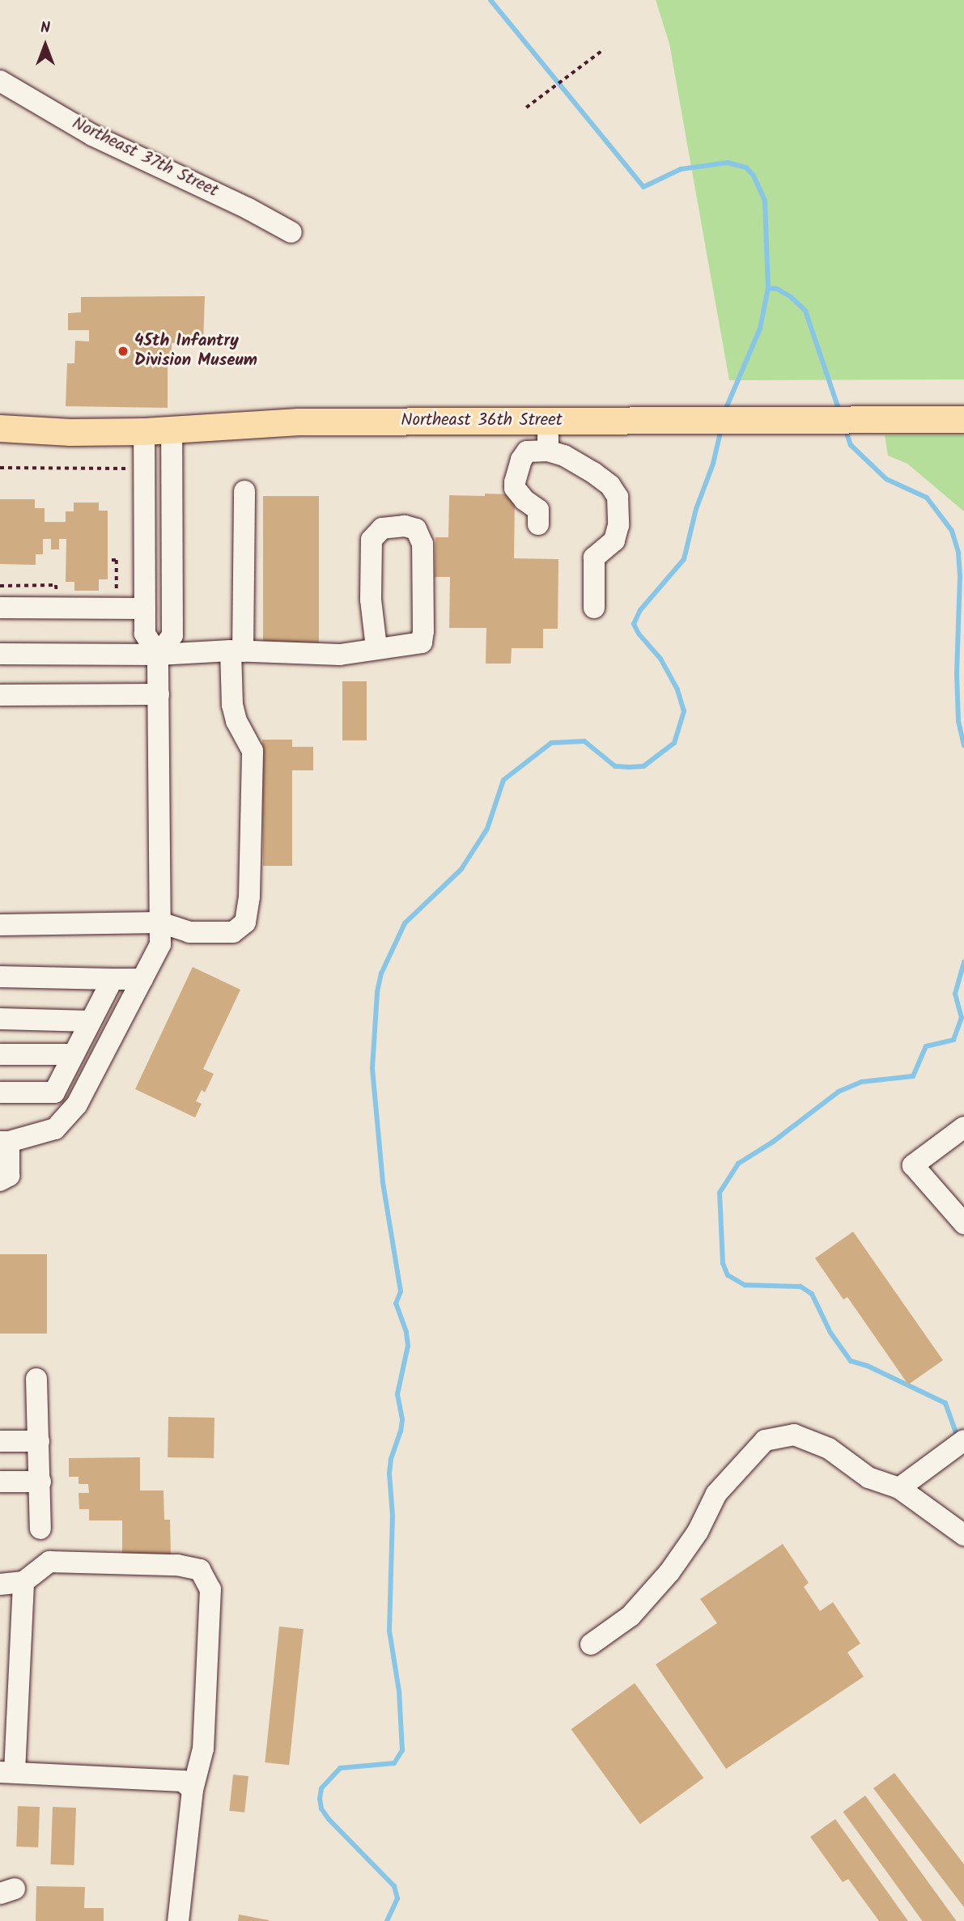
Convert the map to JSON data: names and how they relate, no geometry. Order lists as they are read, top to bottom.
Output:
{
  "streets": {
    "main road": ["Northeast 36th Street"],
    "street": ["Northeast 37th Street"]
  },
  "places": ["45th Infantry Division Museum"],
  "north": "top"
}
